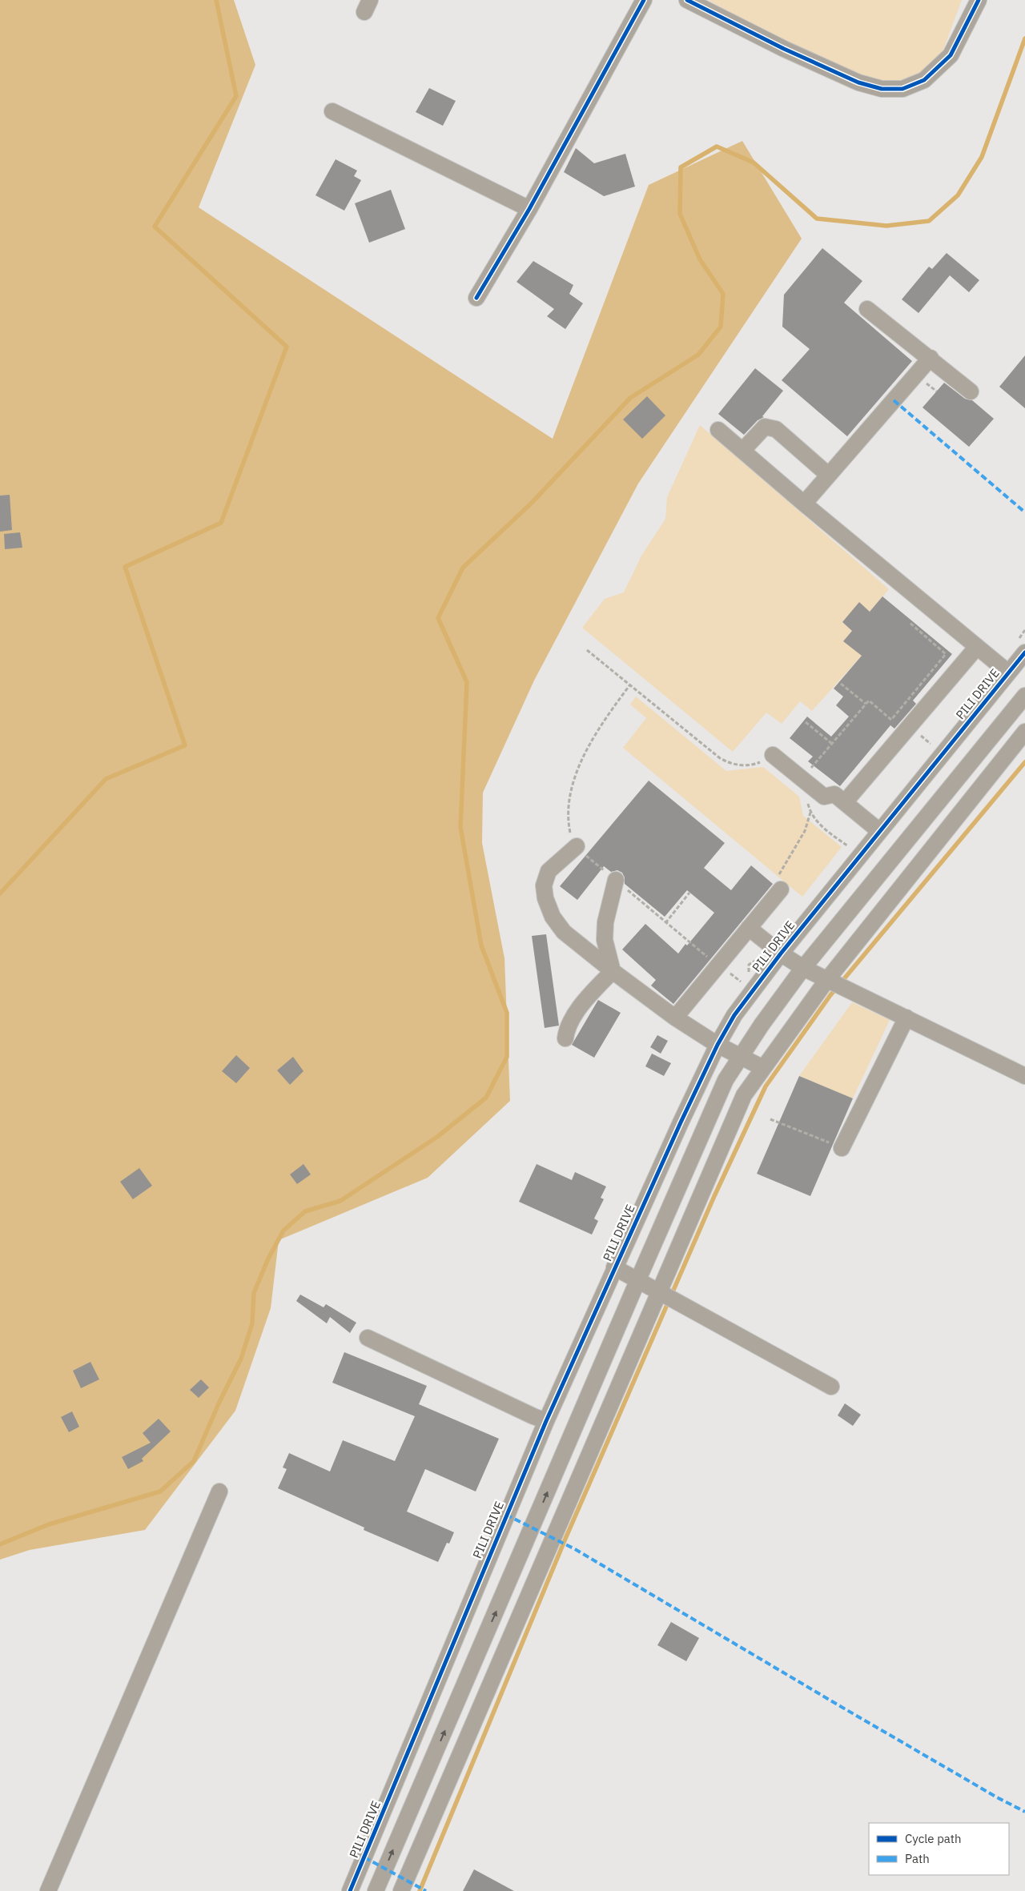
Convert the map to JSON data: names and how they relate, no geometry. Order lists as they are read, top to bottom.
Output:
{
  "streets": {
    "street": ["PILI DRIVE"]
  },
  "legend": ["Cycle path", "Path"]
}
